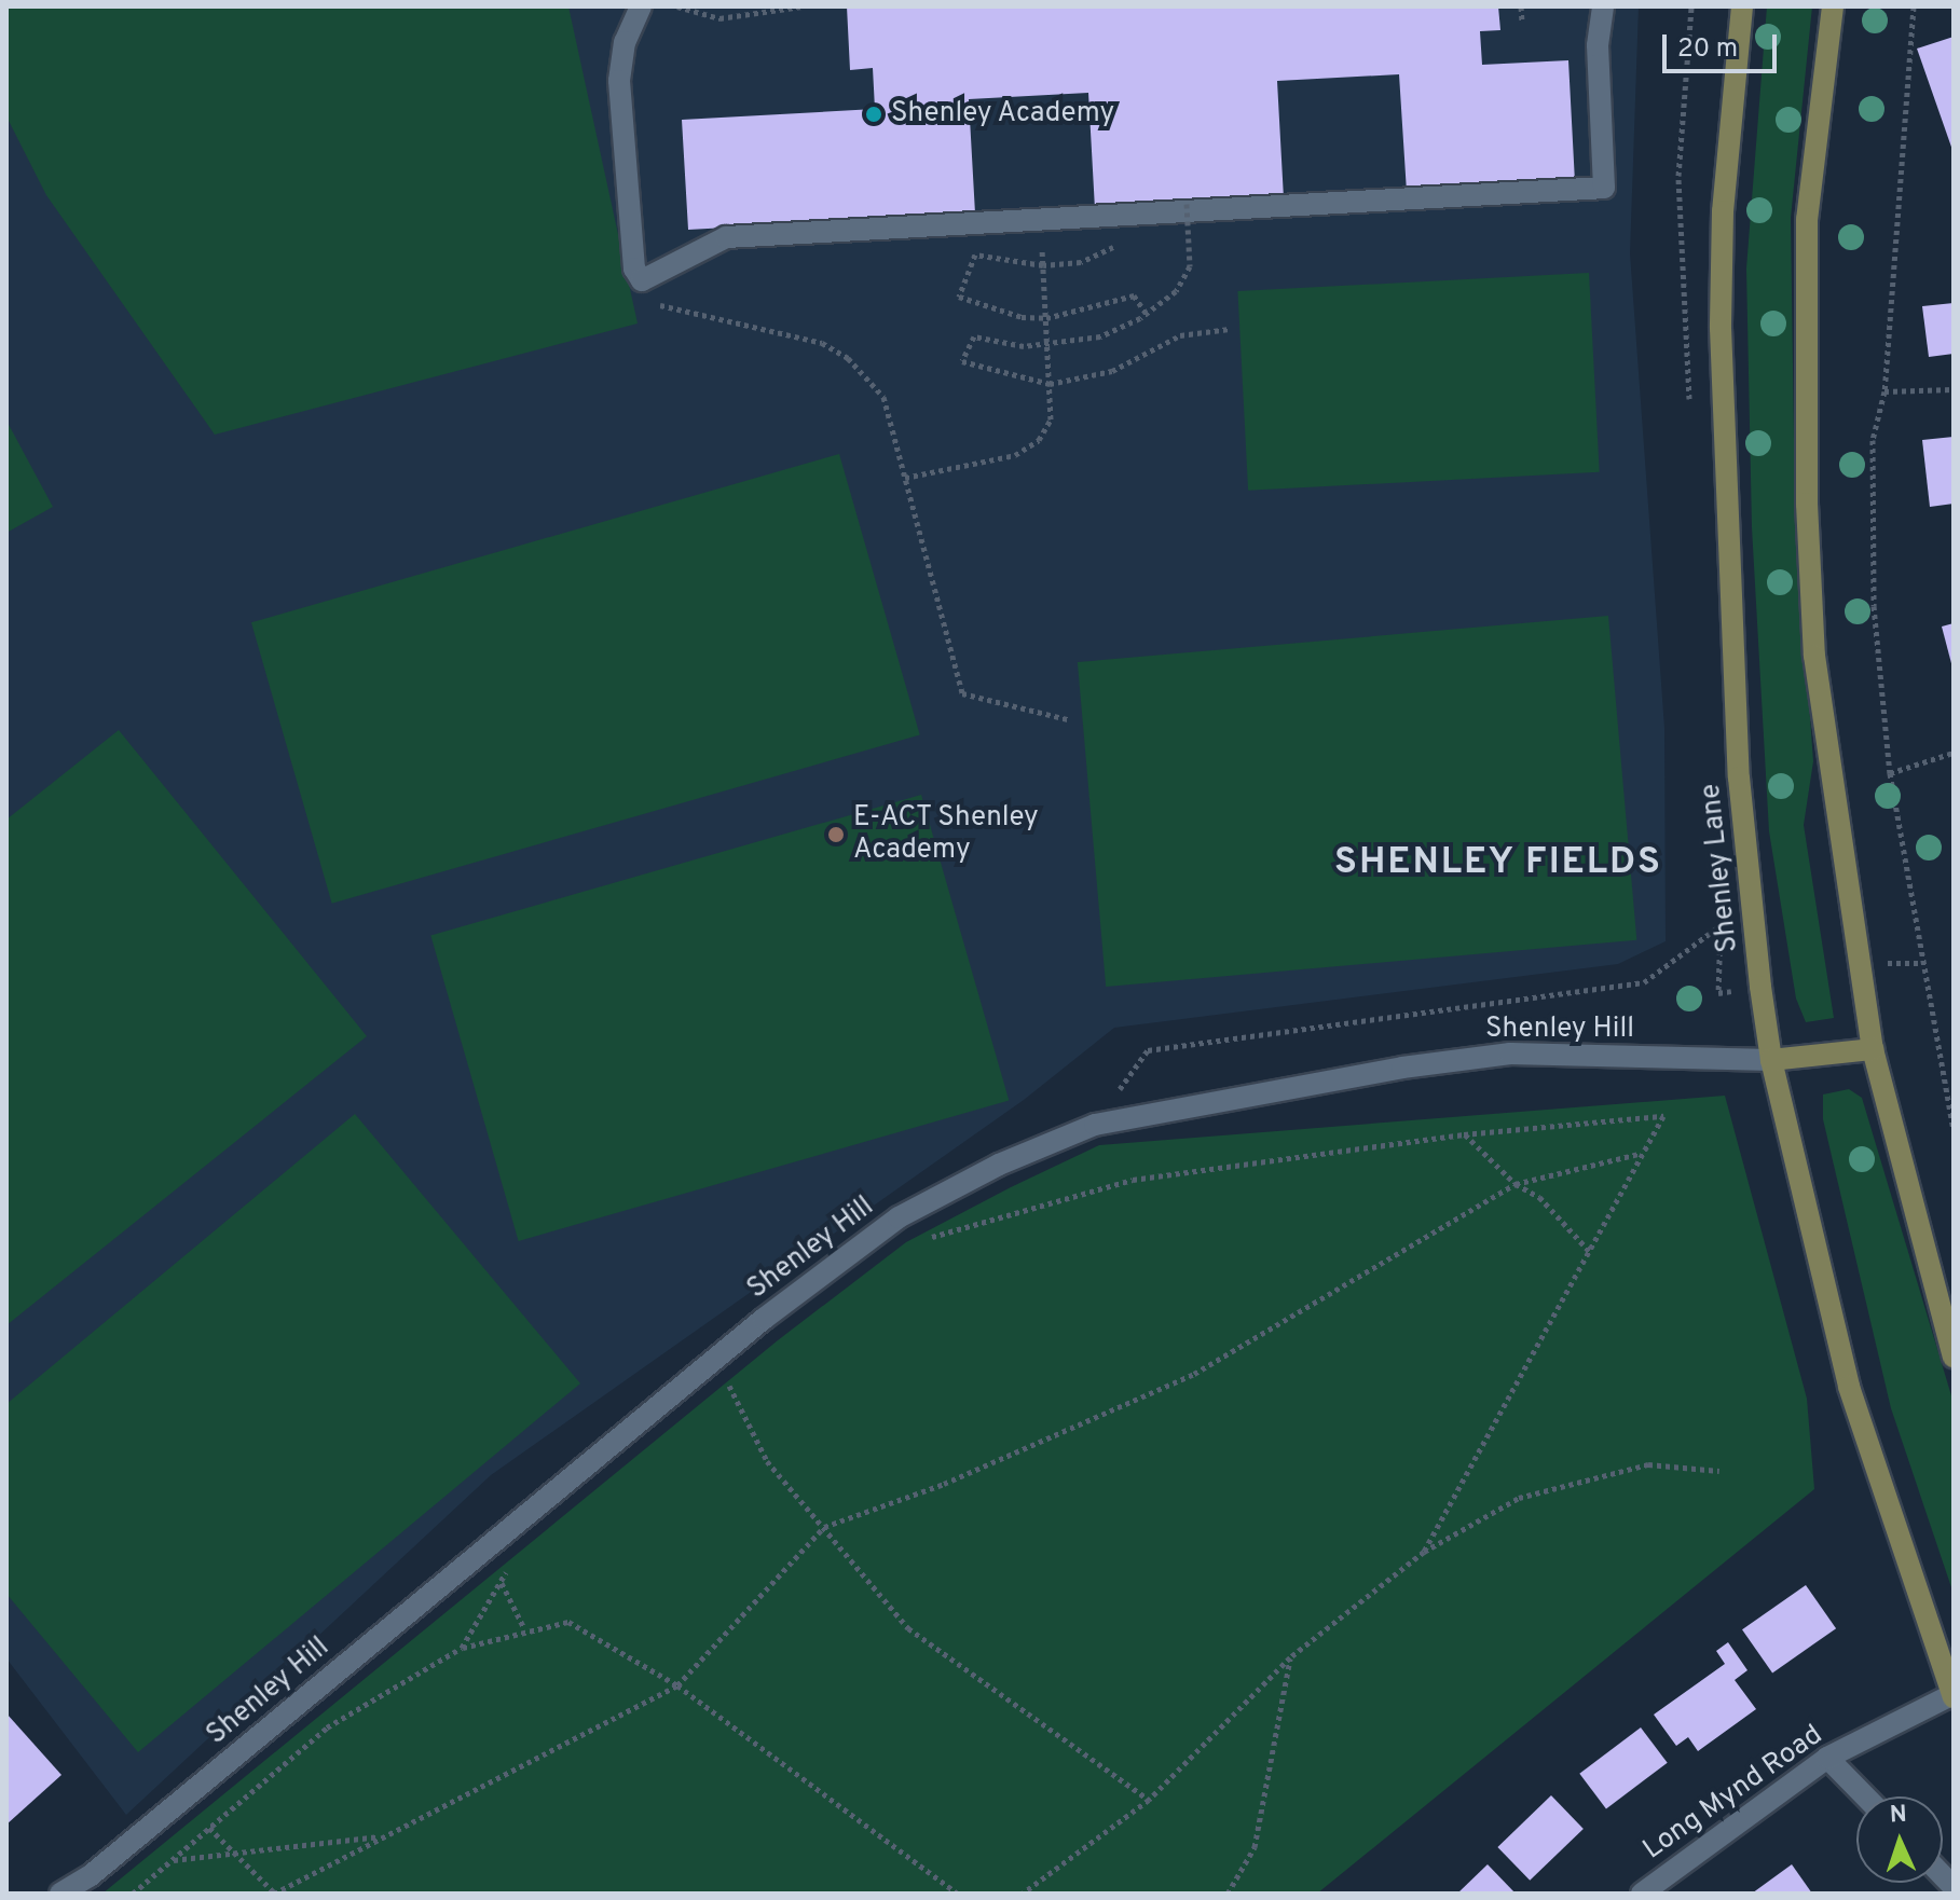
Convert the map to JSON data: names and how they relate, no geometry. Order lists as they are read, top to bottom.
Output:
{
  "streets": {
    "main road": ["Shenley Lane"],
    "street": ["Shenley Hill", "Long Mynd Road"]
  },
  "crossings": [
    ["Shenley Lane", "Shenley Hill"],
    ["Shenley Lane", "Long Mynd Road"]
  ],
  "districts": ["SHENLEY FIELDS"],
  "places": ["Shenley Academy", "E-ACT Shenley Academy"],
  "scale_bar": "20 m",
  "north": "top"
}
